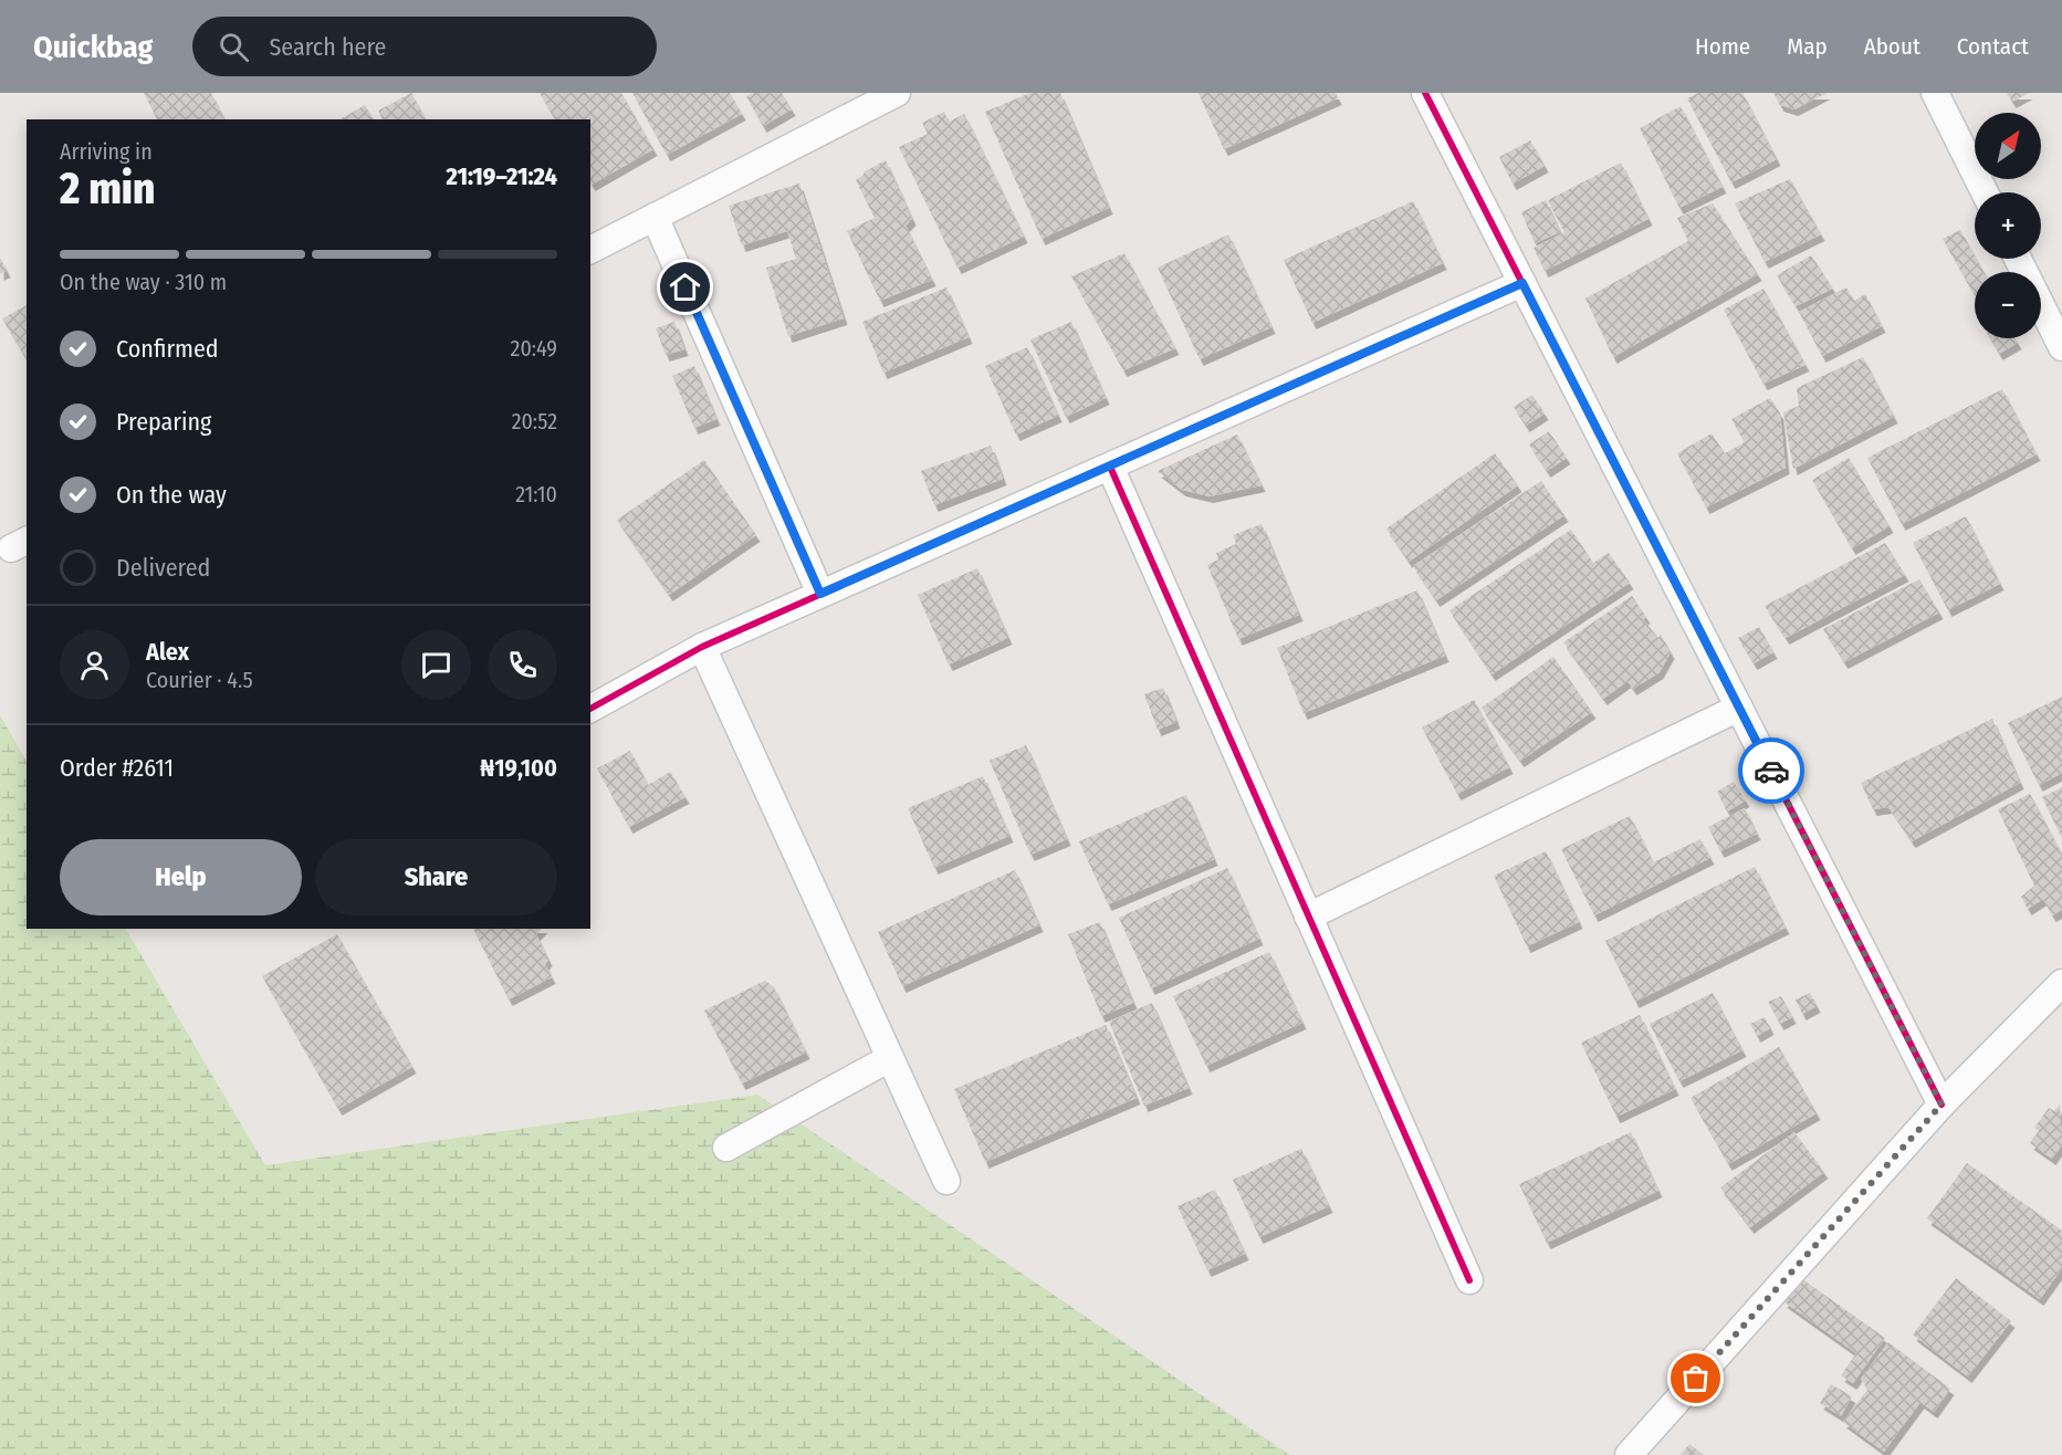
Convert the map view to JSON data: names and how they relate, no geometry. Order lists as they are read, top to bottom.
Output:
{
  "north": "top right",
  "page": {
    "header": "Quickbag",
    "search": "Search here",
    "nav": [
      "Home",
      "Map",
      "About",
      "Contact"
    ],
    "map_buttons": ["+", "−"],
    "heading": ["2 min", "Arriving in", "21:19–21:24"],
    "panel": [
      "Alex",
      "Courier · 4.5",
      "Order #2611",
      "₦19,100"
    ],
    "bar": "On the way · 310 m",
    "list": [
      ["Confirmed", "20:49"],
      ["Preparing", "20:52"],
      ["On the way", "21:10"],
      "Delivered"
    ],
    "buttons": ["Help", "Share"]
  }
}
